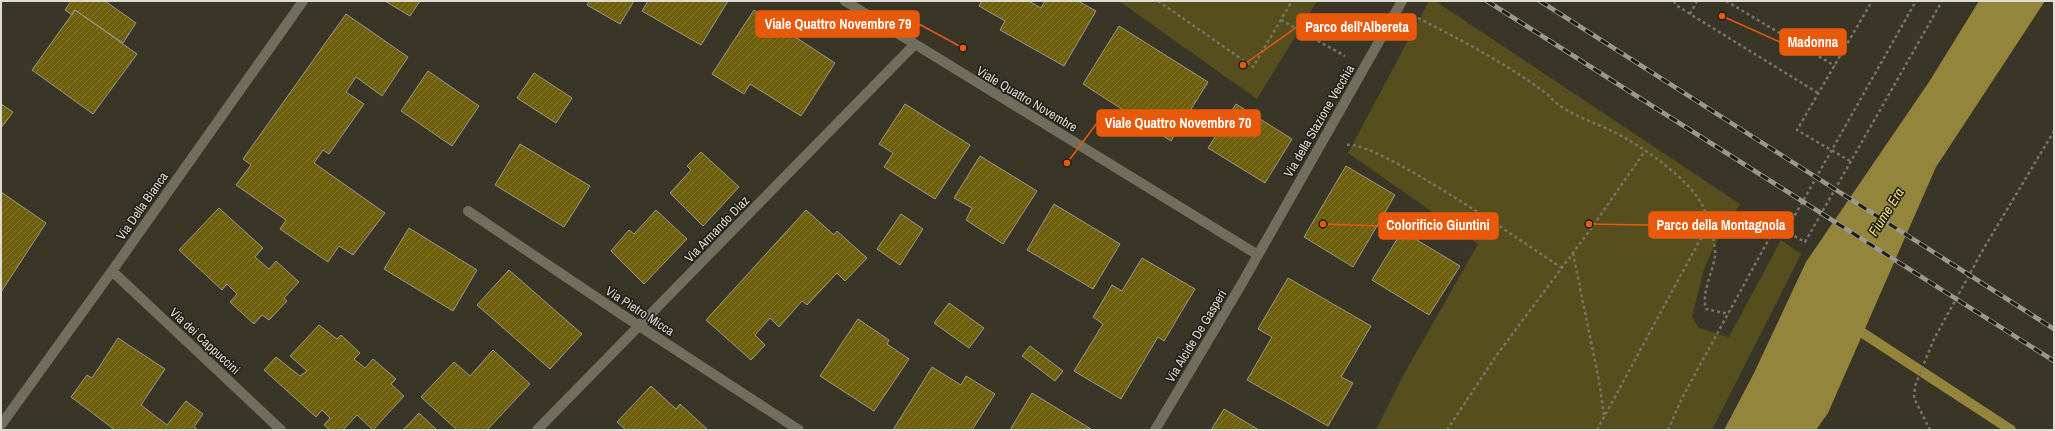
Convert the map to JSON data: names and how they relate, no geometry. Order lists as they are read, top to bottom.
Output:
{
  "streets": {
    "street": [
      "Viale Quattro Novembre",
      "Via della Stazione Vecchia",
      "Via Della Bianca",
      "Via Armando Diaz",
      "Via Pietro Micca",
      "Via Alcide De Gasperi",
      "Via dei Cappuccini"
    ]
  },
  "crossings": [
    ["Viale Quattro Novembre", "Via della Stazione Vecchia"],
    ["Viale Quattro Novembre", "Via Armando Diaz"],
    ["Viale Quattro Novembre", "Via Alcide De Gasperi"],
    ["Via della Stazione Vecchia", "Via Alcide De Gasperi"],
    ["Via Della Bianca", "Via dei Cappuccini"],
    ["Via Armando Diaz", "Via Pietro Micca"]
  ],
  "water": ["Fiume Era"],
  "places": [
    "Madonna",
    "Viale Quattro Novembre 79",
    "Parco dell'Albereta",
    "Viale Quattro Novembre 70",
    "Colorificio Giuntini",
    "Parco della Montagnola"
  ]
}
